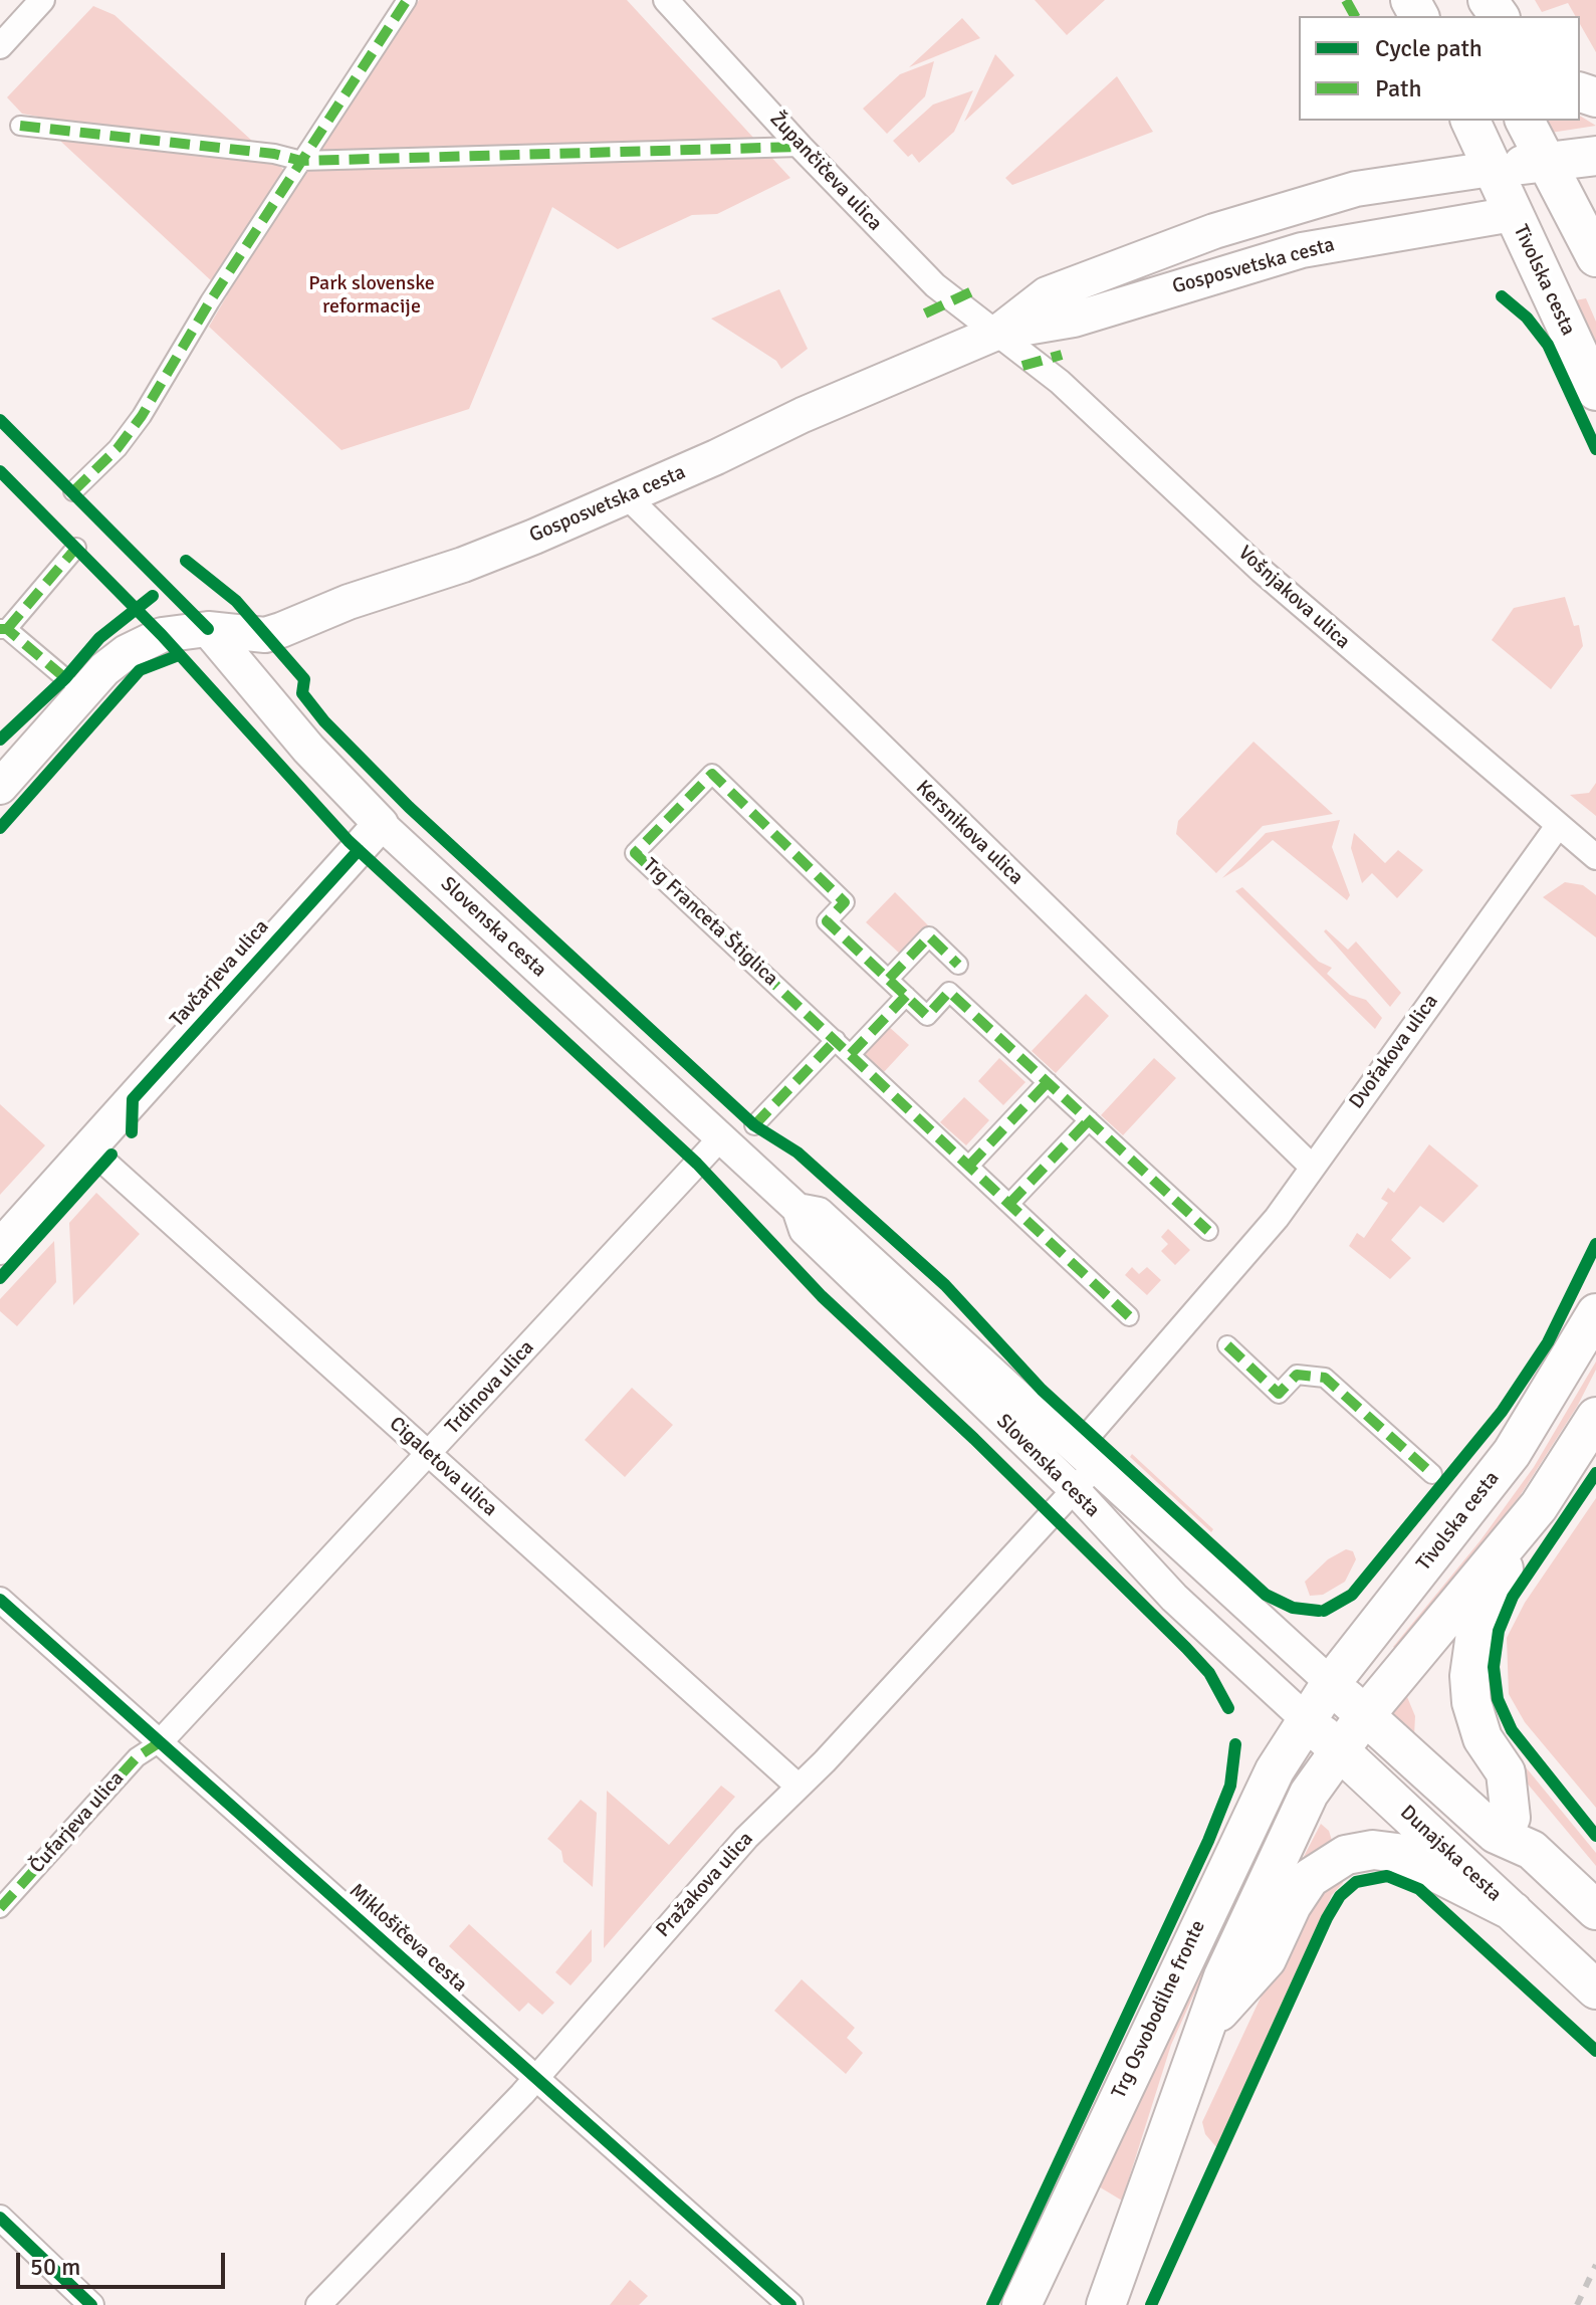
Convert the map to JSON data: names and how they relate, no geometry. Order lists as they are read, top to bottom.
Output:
{
  "streets": {
    "main road": [
      "Gosposvetska cesta",
      "Tivolska cesta",
      "Slovenska cesta",
      "Tavčarjeva ulica",
      "Dunajska cesta",
      "Trg Osvobodilne fronte"
    ],
    "street": [
      "Župančičeva ulica",
      "Vošnjakova ulica",
      "Kersnikova ulica",
      "Trg Franceta Štiglica",
      "Dvořakova ulica",
      "Trdinova ulica",
      "Cigaletova ulica",
      "Čufarjeva ulica",
      "Pražakova ulica",
      "Miklošičeva cesta"
    ]
  },
  "crossings": [
    ["Župančičeva ulica", "Gosposvetska cesta"],
    ["Župančičeva ulica", "Vošnjakova ulica"],
    ["Gosposvetska cesta", "Tivolska cesta"],
    ["Gosposvetska cesta", "Vošnjakova ulica"],
    ["Gosposvetska cesta", "Kersnikova ulica"],
    ["Gosposvetska cesta", "Slovenska cesta"],
    ["Tivolska cesta", "Slovenska cesta"],
    ["Tivolska cesta", "Dunajska cesta"],
    ["Tivolska cesta", "Trg Osvobodilne fronte"],
    ["Vošnjakova ulica", "Dvořakova ulica"],
    ["Kersnikova ulica", "Dvořakova ulica"],
    ["Slovenska cesta", "Tavčarjeva ulica"],
    ["Slovenska cesta", "Dvořakova ulica"],
    ["Slovenska cesta", "Trdinova ulica"],
    ["Slovenska cesta", "Dunajska cesta"],
    ["Slovenska cesta", "Pražakova ulica"],
    ["Slovenska cesta", "Trg Osvobodilne fronte"],
    ["Tavčarjeva ulica", "Cigaletova ulica"],
    ["Dvořakova ulica", "Pražakova ulica"],
    ["Trdinova ulica", "Cigaletova ulica"],
    ["Trdinova ulica", "Čufarjeva ulica"],
    ["Trdinova ulica", "Miklošičeva cesta"],
    ["Cigaletova ulica", "Pražakova ulica"],
    ["Čufarjeva ulica", "Miklošičeva cesta"],
    ["Dunajska cesta", "Trg Osvobodilne fronte"],
    ["Pražakova ulica", "Miklošičeva cesta"]
  ],
  "parks": ["Park slovenske reformacije"],
  "legend": ["Cycle path", "Path"],
  "scale_bar": "50 m"
}
